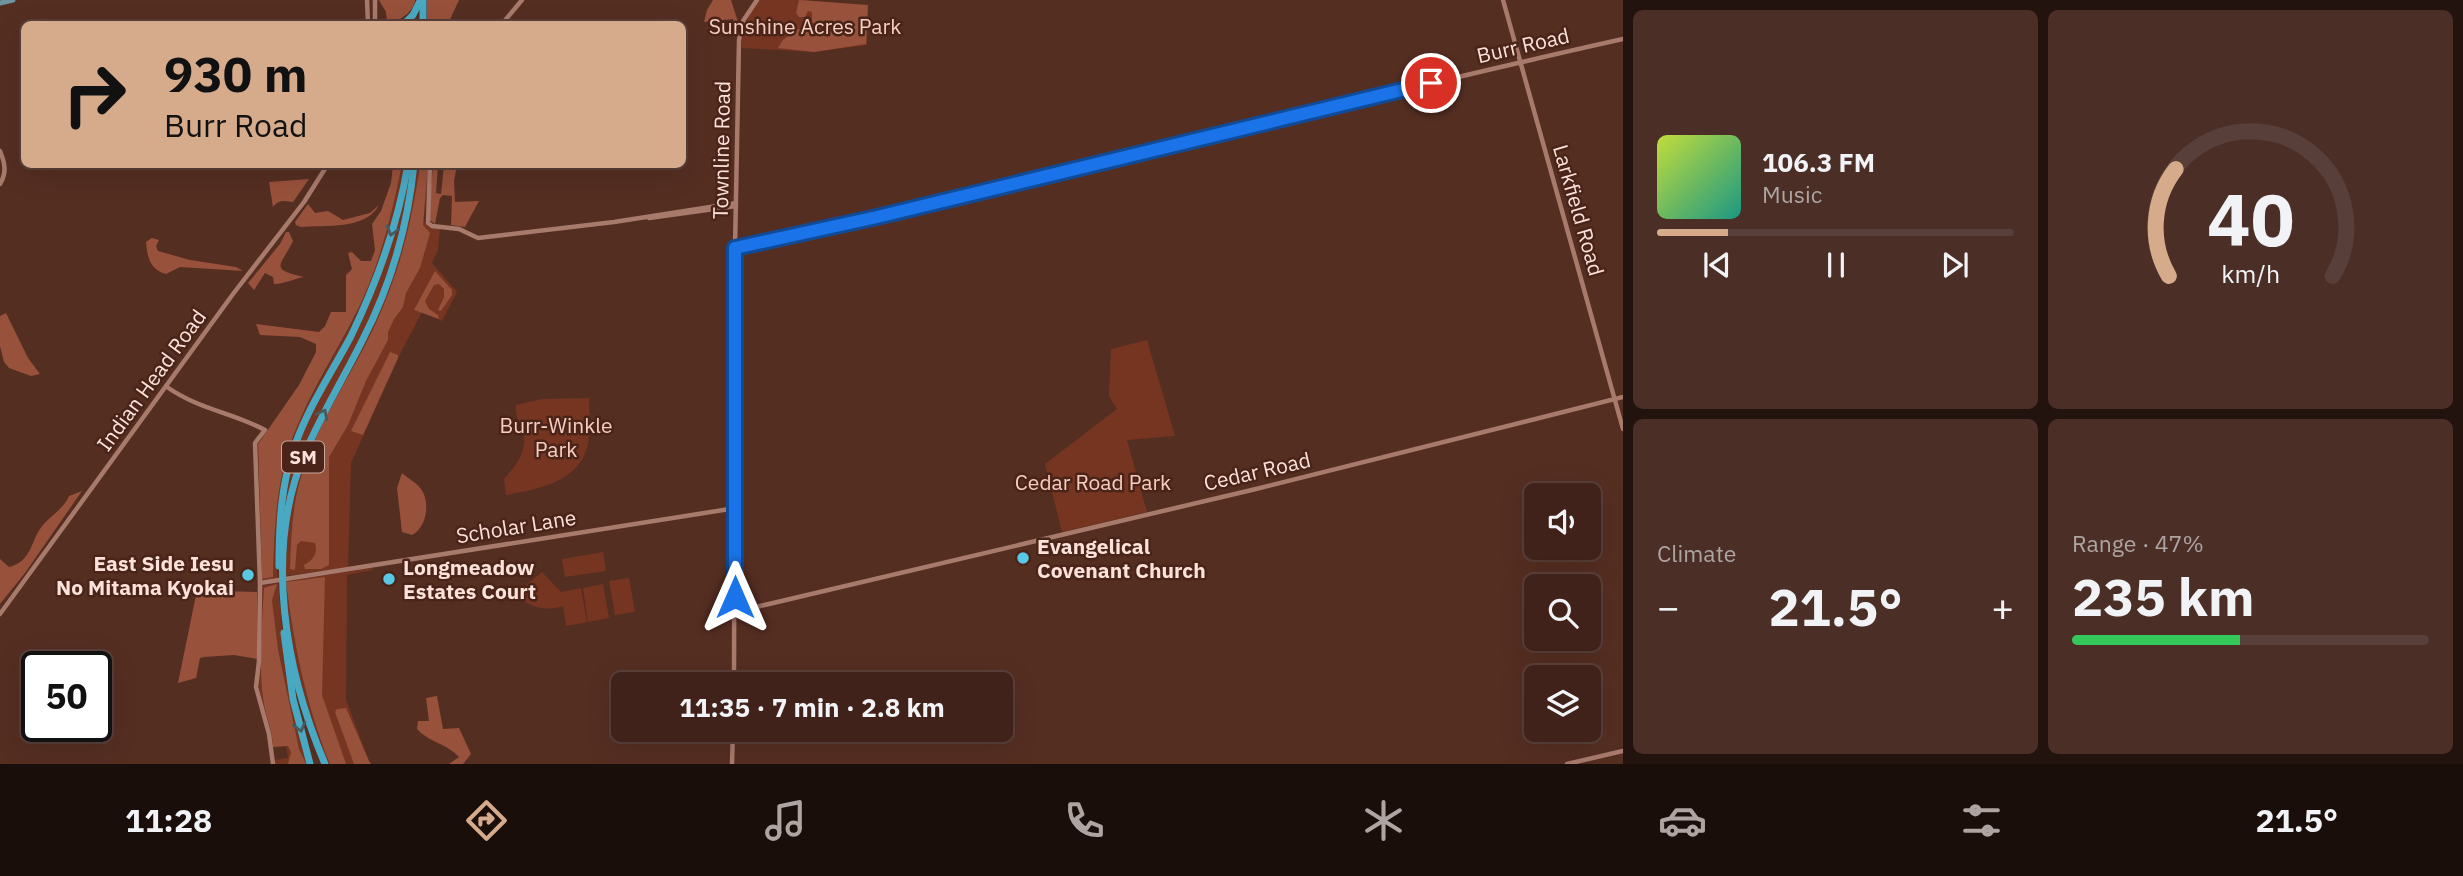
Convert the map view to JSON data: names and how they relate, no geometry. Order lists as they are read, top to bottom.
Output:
{
  "streets": {
    "highway": ["SM"],
    "street": [
      "Burr Road",
      "Townline Road",
      "Larkfield Road",
      "Indian Head Road",
      "Cedar Road",
      "Scholar Lane"
    ]
  },
  "crossings": [
    ["Burr Road", "Townline Road"],
    ["Burr Road", "Larkfield Road"],
    ["Townline Road", "Cedar Road"],
    ["Townline Road", "Scholar Lane"],
    ["Larkfield Road", "Cedar Road"]
  ],
  "parks": ["Sunshine Acres Park", "Burr-Winkle Park", "Cedar Road Park"],
  "places": ["Evangelical Covenant Church", "East Side Iesu No Mitama Kyokai", "Longmeadow Estates Court"],
  "page": {
    "turn": ["930 m", "Burr Road"],
    "song": ["106.3 FM", "Music"],
    "tile": [
      "Climate",
      ["Range · 47%", "235 km"]
    ],
    "heat": ["−", "21.5°", "+"],
    "limit": "50",
    "trip": "11:35 · 7 min · 2.8 km",
    "tabs": ["11:28", "21.5°"],
    "gauge": ["40", "km/h"]
  }
}
